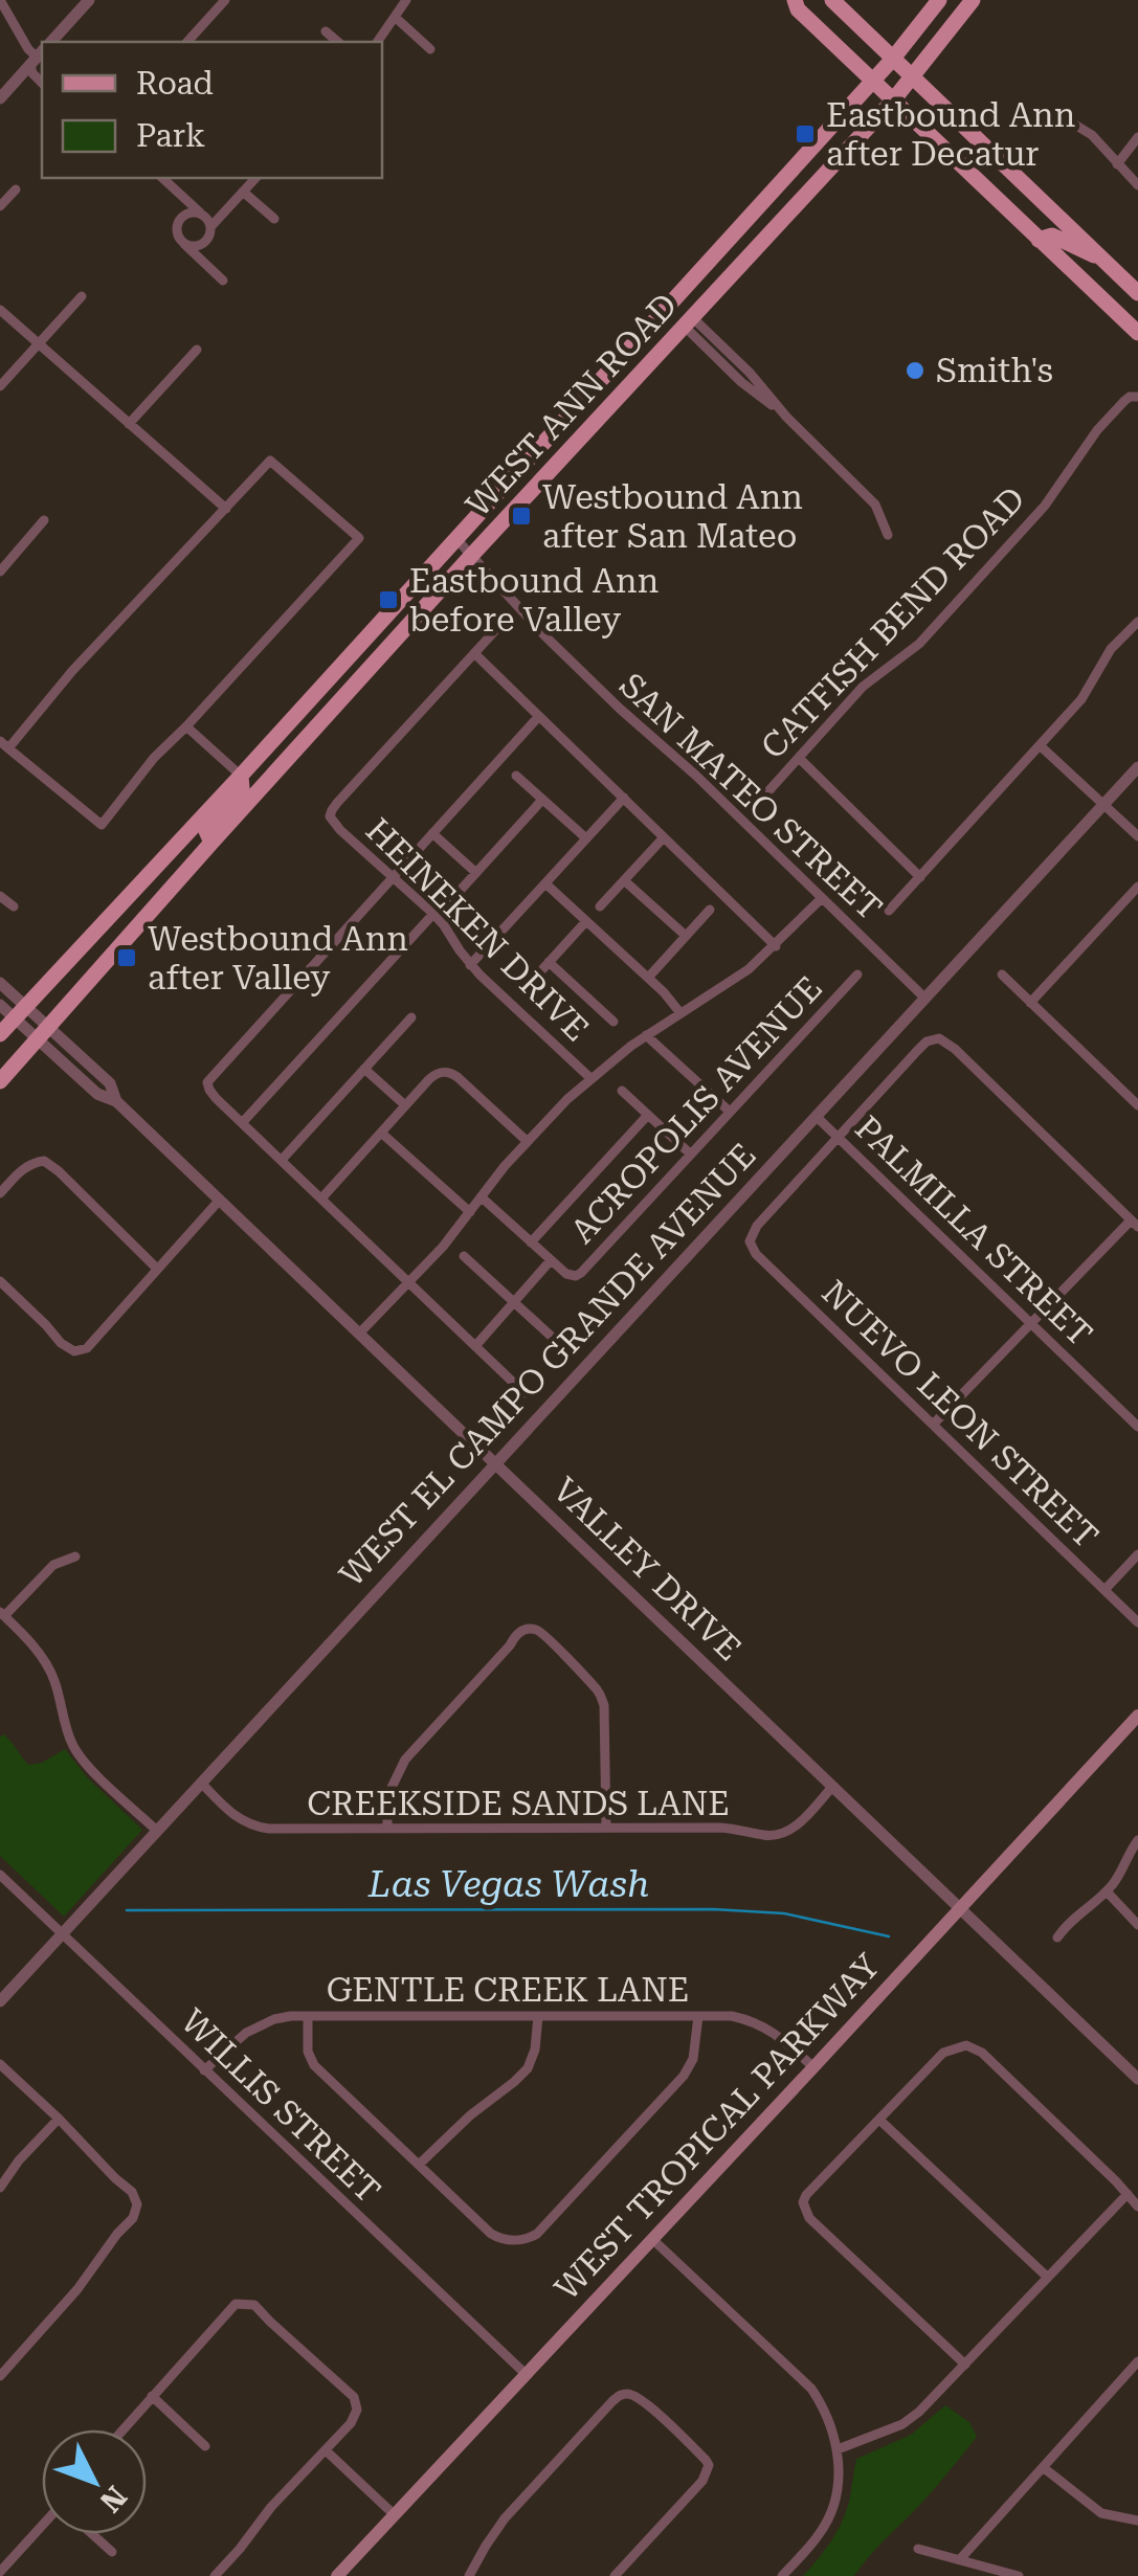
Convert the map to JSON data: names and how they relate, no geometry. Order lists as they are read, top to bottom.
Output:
{
  "streets": {
    "main road": ["WEST ANN ROAD", "WEST TROPICAL PARKWAY"],
    "street": [
      "CATFISH BEND ROAD",
      "SAN MATEO STREET",
      "HEINEKEN DRIVE",
      "ACROPOLIS AVENUE",
      "PALMILLA STREET",
      "WEST EL CAMPO GRANDE AVENUE",
      "NUEVO LEON STREET",
      "VALLEY DRIVE",
      "CREEKSIDE SANDS LANE",
      "GENTLE CREEK LANE",
      "WILLIS STREET"
    ]
  },
  "crossings": [
    ["WEST ANN ROAD", "SAN MATEO STREET"],
    ["WEST ANN ROAD", "VALLEY DRIVE"],
    ["SAN MATEO STREET", "WEST EL CAMPO GRANDE AVENUE"],
    ["PALMILLA STREET", "WEST EL CAMPO GRANDE AVENUE"],
    ["PALMILLA STREET", "NUEVO LEON STREET"],
    ["WEST EL CAMPO GRANDE AVENUE", "VALLEY DRIVE"],
    ["WEST EL CAMPO GRANDE AVENUE", "CREEKSIDE SANDS LANE"],
    ["WEST EL CAMPO GRANDE AVENUE", "WILLIS STREET"],
    ["VALLEY DRIVE", "CREEKSIDE SANDS LANE"],
    ["VALLEY DRIVE", "WEST TROPICAL PARKWAY"],
    ["GENTLE CREEK LANE", "WILLIS STREET"],
    ["GENTLE CREEK LANE", "WEST TROPICAL PARKWAY"],
    ["WILLIS STREET", "WEST TROPICAL PARKWAY"]
  ],
  "water": ["Las Vegas Wash"],
  "places": {
    "transit": [
      "Eastbound Ann after Decatur",
      "Westbound Ann after San Mateo",
      "Eastbound Ann before Valley",
      "Westbound Ann after Valley"
    ],
    "other": ["Smith's"]
  },
  "legend": ["Road", "Park"],
  "north": "bottom right"
}
